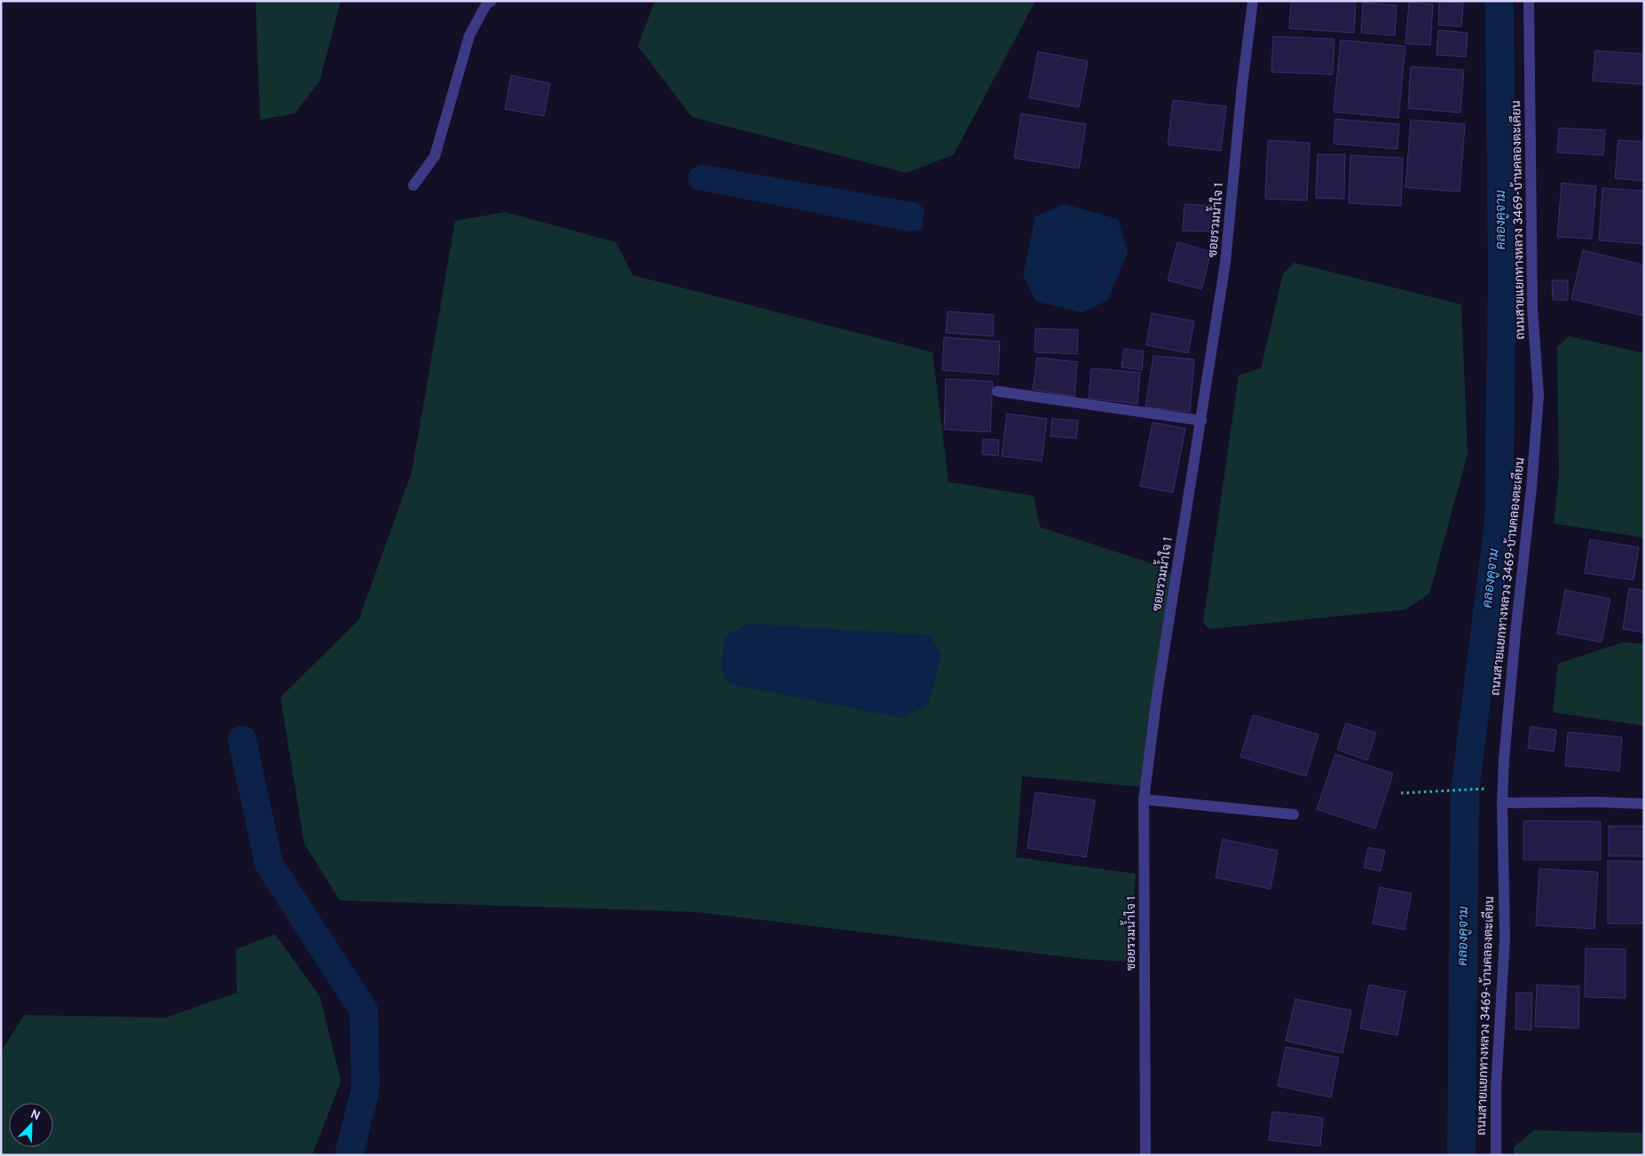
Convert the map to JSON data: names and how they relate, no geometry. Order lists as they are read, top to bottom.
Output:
{
  "streets": {
    "street": ["ซอยรวมน้ำใจ 1", "ถนนสายแยกทางหลวง 3469-บ้านคลองตะเคียน"]
  },
  "water": ["คลองคูจาม"],
  "north": "top right"
}
